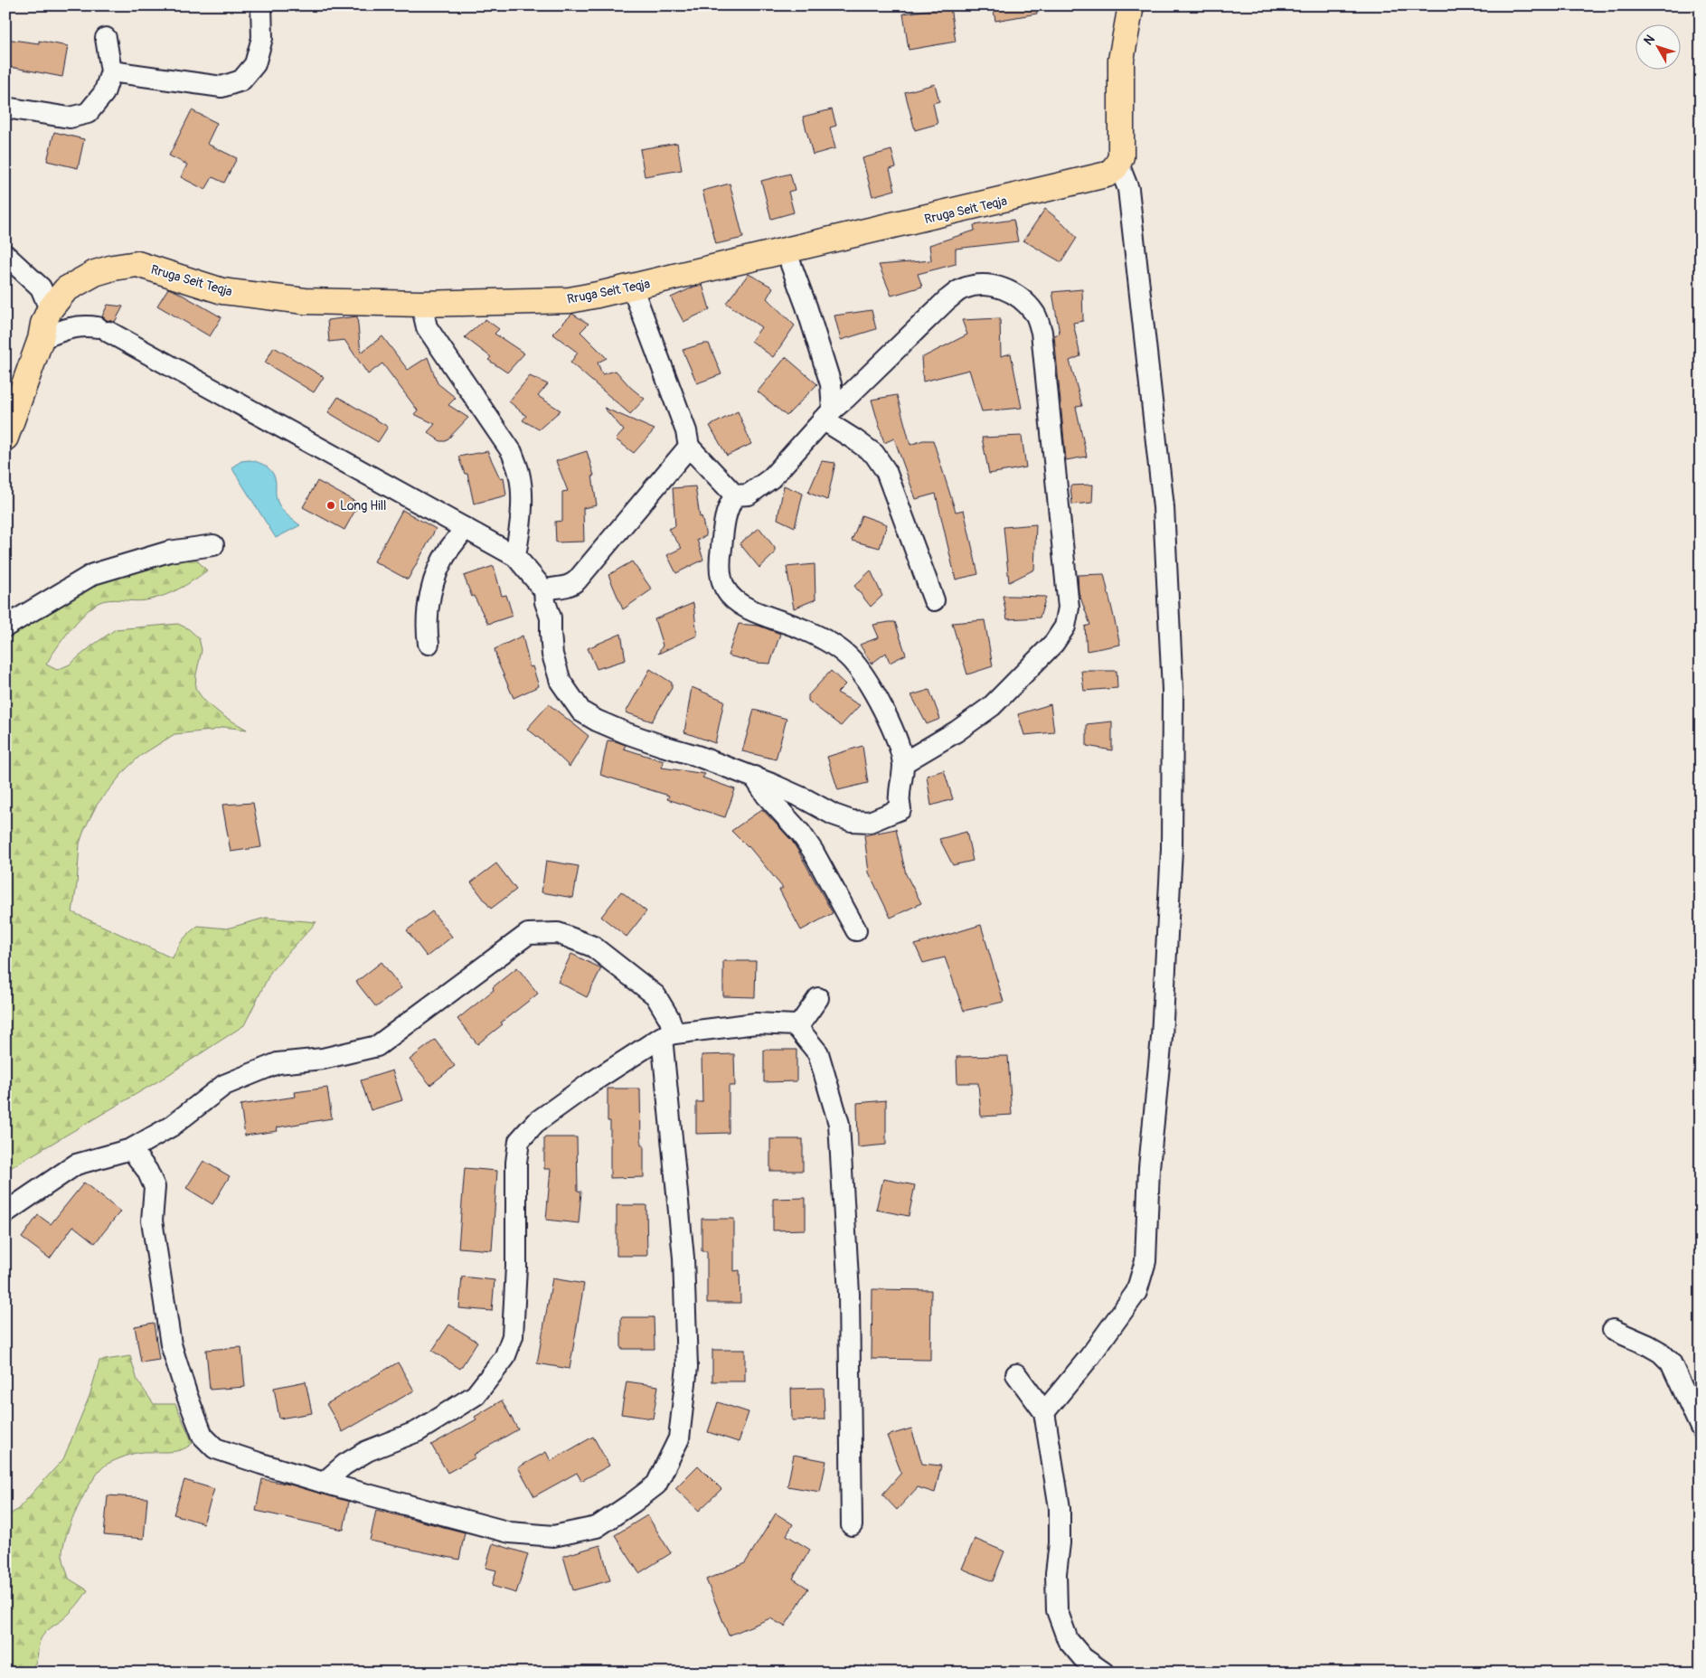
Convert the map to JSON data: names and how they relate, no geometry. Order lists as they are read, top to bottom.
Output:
{
  "streets": {
    "main road": ["Rruga Seit Teqja"]
  },
  "places": ["Long Hill"],
  "north": "top left"
}
